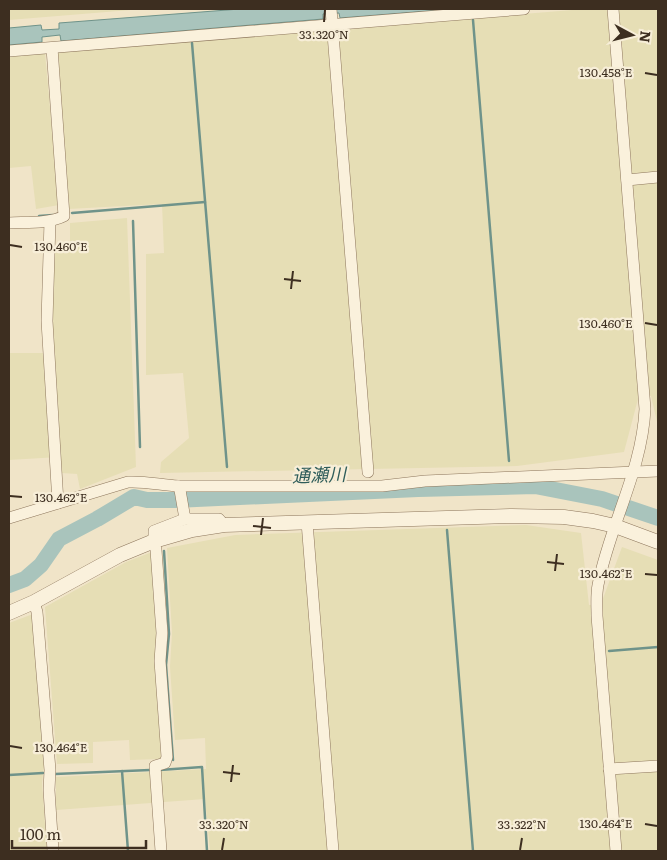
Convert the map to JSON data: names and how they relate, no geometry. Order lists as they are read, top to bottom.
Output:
{
  "water": ["通瀬川"],
  "scale_bar": "100 m",
  "north": "right",
  "coordinates": [
    "33.320°N",
    "130.458°E",
    "130.460°E",
    "130.462°E",
    "130.464°E",
    "33.322°N"
  ]
}
